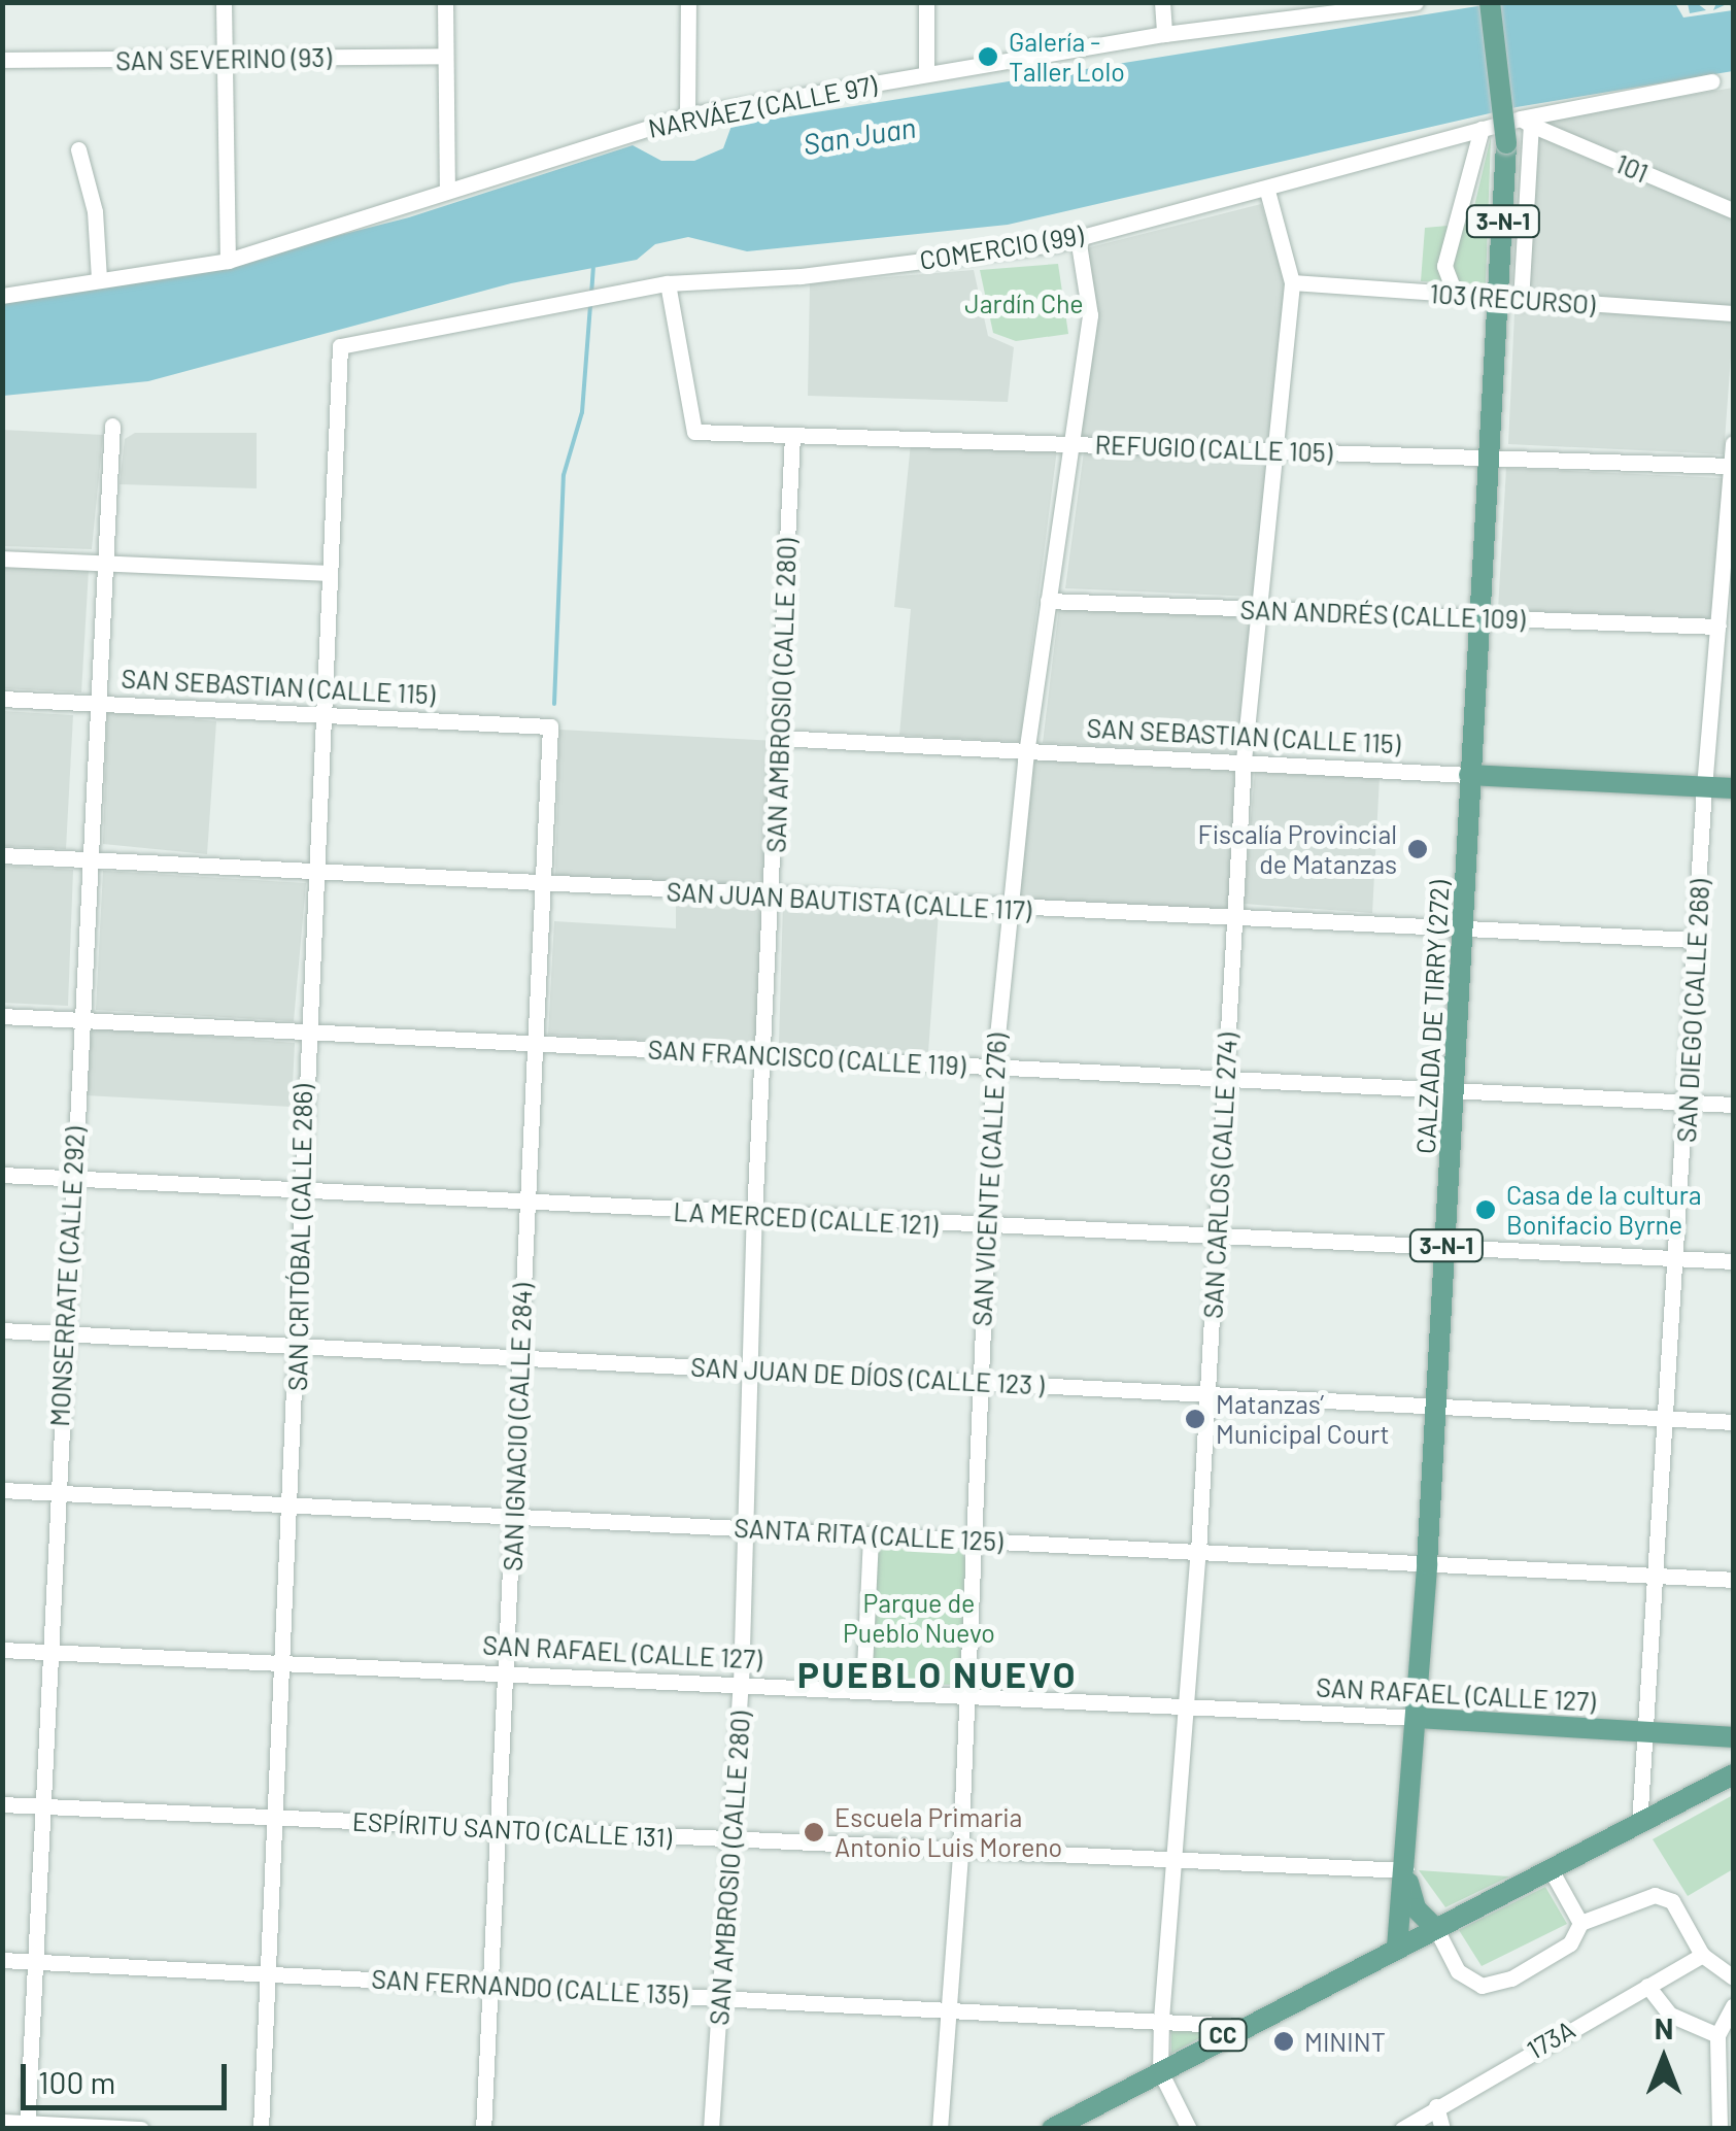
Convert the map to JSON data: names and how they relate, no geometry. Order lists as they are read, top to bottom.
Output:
{
  "streets": {
    "main road": [
      "3-N-1",
      "SAN SEBASTIAN (CALLE 115)",
      "CALZADA DE TIRRY (272)",
      "SAN RAFAEL (CALLE 127)",
      "CC"
    ],
    "street": [
      "SAN SEVERINO (93)",
      "NARVÁEZ (CALLE 97)",
      "101",
      "COMERCIO (99)",
      "103 (RECURSO)",
      "REFUGIO (CALLE 105)",
      "SAN ANDRÉS (CALLE 109)",
      "SAN AMBROSIO (CALLE 280)",
      "SAN JUAN BAUTISTA (CALLE 117)",
      "SAN DIEGO (CALLE 268)",
      "SAN FRANCISCO (CALLE 119)",
      "SAN CARLOS (CALLE 274)",
      "SAN VICENTE (CALLE 276)",
      "LA MERCED (CALLE 121)",
      "SAN CRITÓBAL (CALLE 286)",
      "MONSERRATE (CALLE 292)",
      "SAN JUAN DE DÍOS (CALLE 123 )",
      "SAN IGNACIO (CALLE 284)",
      "SANTA RITA (CALLE 125)",
      "ESPÍRITU SANTO (CALLE 131)",
      "SAN FERNANDO (CALLE 135)",
      "173A"
    ]
  },
  "crossings": [
    ["101", "COMERCIO (99)"],
    ["3-N-1", "CALZADA DE TIRRY (272)"],
    ["3-N-1", "ESPÍRITU SANTO (CALLE 131)"],
    ["3-N-1", "CC"],
    ["COMERCIO (99)", "REFUGIO (CALLE 105)"],
    ["COMERCIO (99)", "SAN VICENTE (CALLE 276)"],
    ["COMERCIO (99)", "SAN CRITÓBAL (CALLE 286)"],
    ["103 (RECURSO)", "CALZADA DE TIRRY (272)"],
    ["103 (RECURSO)", "SAN CARLOS (CALLE 274)"],
    ["REFUGIO (CALLE 105)", "SAN AMBROSIO (CALLE 280)"],
    ["REFUGIO (CALLE 105)", "SAN DIEGO (CALLE 268)"],
    ["REFUGIO (CALLE 105)", "CALZADA DE TIRRY (272)"],
    ["REFUGIO (CALLE 105)", "SAN CARLOS (CALLE 274)"],
    ["REFUGIO (CALLE 105)", "SAN VICENTE (CALLE 276)"],
    ["SAN ANDRÉS (CALLE 109)", "SAN DIEGO (CALLE 268)"],
    ["SAN ANDRÉS (CALLE 109)", "CALZADA DE TIRRY (272)"],
    ["SAN ANDRÉS (CALLE 109)", "SAN CARLOS (CALLE 274)"],
    ["SAN ANDRÉS (CALLE 109)", "SAN VICENTE (CALLE 276)"],
    ["SAN SEBASTIAN (CALLE 115)", "SAN AMBROSIO (CALLE 280)"],
    ["SAN SEBASTIAN (CALLE 115)", "SAN DIEGO (CALLE 268)"],
    ["SAN SEBASTIAN (CALLE 115)", "CALZADA DE TIRRY (272)"],
    ["SAN SEBASTIAN (CALLE 115)", "SAN CARLOS (CALLE 274)"],
    ["SAN SEBASTIAN (CALLE 115)", "SAN VICENTE (CALLE 276)"],
    ["SAN SEBASTIAN (CALLE 115)", "SAN CRITÓBAL (CALLE 286)"],
    ["SAN SEBASTIAN (CALLE 115)", "MONSERRATE (CALLE 292)"],
    ["SAN SEBASTIAN (CALLE 115)", "SAN IGNACIO (CALLE 284)"],
    ["SAN AMBROSIO (CALLE 280)", "SAN JUAN BAUTISTA (CALLE 117)"],
    ["SAN AMBROSIO (CALLE 280)", "SAN FRANCISCO (CALLE 119)"],
    ["SAN AMBROSIO (CALLE 280)", "LA MERCED (CALLE 121)"],
    ["SAN AMBROSIO (CALLE 280)", "SAN JUAN DE DÍOS (CALLE 123 )"],
    ["SAN AMBROSIO (CALLE 280)", "SANTA RITA (CALLE 125)"],
    ["SAN AMBROSIO (CALLE 280)", "SAN RAFAEL (CALLE 127)"],
    ["SAN AMBROSIO (CALLE 280)", "ESPÍRITU SANTO (CALLE 131)"],
    ["SAN AMBROSIO (CALLE 280)", "SAN FERNANDO (CALLE 135)"],
    ["SAN JUAN BAUTISTA (CALLE 117)", "SAN DIEGO (CALLE 268)"],
    ["SAN JUAN BAUTISTA (CALLE 117)", "CALZADA DE TIRRY (272)"],
    ["SAN JUAN BAUTISTA (CALLE 117)", "SAN CARLOS (CALLE 274)"],
    ["SAN JUAN BAUTISTA (CALLE 117)", "SAN VICENTE (CALLE 276)"],
    ["SAN JUAN BAUTISTA (CALLE 117)", "SAN CRITÓBAL (CALLE 286)"],
    ["SAN JUAN BAUTISTA (CALLE 117)", "MONSERRATE (CALLE 292)"],
    ["SAN JUAN BAUTISTA (CALLE 117)", "SAN IGNACIO (CALLE 284)"],
    ["SAN DIEGO (CALLE 268)", "SAN FRANCISCO (CALLE 119)"],
    ["SAN DIEGO (CALLE 268)", "LA MERCED (CALLE 121)"],
    ["SAN DIEGO (CALLE 268)", "SAN JUAN DE DÍOS (CALLE 123 )"],
    ["SAN DIEGO (CALLE 268)", "SANTA RITA (CALLE 125)"],
    ["SAN DIEGO (CALLE 268)", "SAN RAFAEL (CALLE 127)"],
    ["CALZADA DE TIRRY (272)", "SAN FRANCISCO (CALLE 119)"],
    ["CALZADA DE TIRRY (272)", "LA MERCED (CALLE 121)"],
    ["CALZADA DE TIRRY (272)", "SAN JUAN DE DÍOS (CALLE 123 )"],
    ["CALZADA DE TIRRY (272)", "SANTA RITA (CALLE 125)"],
    ["CALZADA DE TIRRY (272)", "SAN RAFAEL (CALLE 127)"],
    ["CALZADA DE TIRRY (272)", "ESPÍRITU SANTO (CALLE 131)"],
    ["SAN FRANCISCO (CALLE 119)", "SAN CARLOS (CALLE 274)"],
    ["SAN FRANCISCO (CALLE 119)", "SAN VICENTE (CALLE 276)"],
    ["SAN FRANCISCO (CALLE 119)", "SAN CRITÓBAL (CALLE 286)"],
    ["SAN FRANCISCO (CALLE 119)", "MONSERRATE (CALLE 292)"],
    ["SAN FRANCISCO (CALLE 119)", "SAN IGNACIO (CALLE 284)"],
    ["SAN CARLOS (CALLE 274)", "LA MERCED (CALLE 121)"],
    ["SAN CARLOS (CALLE 274)", "SAN JUAN DE DÍOS (CALLE 123 )"],
    ["SAN CARLOS (CALLE 274)", "SANTA RITA (CALLE 125)"],
    ["SAN CARLOS (CALLE 274)", "SAN RAFAEL (CALLE 127)"],
    ["SAN CARLOS (CALLE 274)", "ESPÍRITU SANTO (CALLE 131)"],
    ["SAN CARLOS (CALLE 274)", "SAN FERNANDO (CALLE 135)"],
    ["SAN CARLOS (CALLE 274)", "CC"],
    ["SAN VICENTE (CALLE 276)", "LA MERCED (CALLE 121)"],
    ["SAN VICENTE (CALLE 276)", "SAN JUAN DE DÍOS (CALLE 123 )"],
    ["SAN VICENTE (CALLE 276)", "SANTA RITA (CALLE 125)"],
    ["SAN VICENTE (CALLE 276)", "SAN RAFAEL (CALLE 127)"],
    ["SAN VICENTE (CALLE 276)", "ESPÍRITU SANTO (CALLE 131)"],
    ["SAN VICENTE (CALLE 276)", "SAN FERNANDO (CALLE 135)"],
    ["LA MERCED (CALLE 121)", "SAN CRITÓBAL (CALLE 286)"],
    ["LA MERCED (CALLE 121)", "MONSERRATE (CALLE 292)"],
    ["LA MERCED (CALLE 121)", "SAN IGNACIO (CALLE 284)"],
    ["SAN CRITÓBAL (CALLE 286)", "SAN JUAN DE DÍOS (CALLE 123 )"],
    ["SAN CRITÓBAL (CALLE 286)", "SANTA RITA (CALLE 125)"],
    ["SAN CRITÓBAL (CALLE 286)", "SAN RAFAEL (CALLE 127)"],
    ["SAN CRITÓBAL (CALLE 286)", "ESPÍRITU SANTO (CALLE 131)"],
    ["SAN CRITÓBAL (CALLE 286)", "SAN FERNANDO (CALLE 135)"],
    ["MONSERRATE (CALLE 292)", "SAN JUAN DE DÍOS (CALLE 123 )"],
    ["MONSERRATE (CALLE 292)", "SANTA RITA (CALLE 125)"],
    ["MONSERRATE (CALLE 292)", "SAN RAFAEL (CALLE 127)"],
    ["MONSERRATE (CALLE 292)", "ESPÍRITU SANTO (CALLE 131)"],
    ["MONSERRATE (CALLE 292)", "SAN FERNANDO (CALLE 135)"],
    ["SAN JUAN DE DÍOS (CALLE 123 )", "SAN IGNACIO (CALLE 284)"],
    ["SAN IGNACIO (CALLE 284)", "SANTA RITA (CALLE 125)"],
    ["SAN IGNACIO (CALLE 284)", "SAN RAFAEL (CALLE 127)"],
    ["SAN IGNACIO (CALLE 284)", "ESPÍRITU SANTO (CALLE 131)"],
    ["SAN IGNACIO (CALLE 284)", "SAN FERNANDO (CALLE 135)"],
    ["SAN FERNANDO (CALLE 135)", "CC"]
  ],
  "districts": ["PUEBLO NUEVO"],
  "water": ["San Juan"],
  "parks": ["Jardín Che", "Parque de Pueblo Nuevo"],
  "places": [
    "Galería - Taller Lolo",
    "Fiscalía Provincial de Matanzas",
    "Casa de la cultura Bonifacio Byrne",
    "Matanzas’ Municipal Court",
    "Escuela Primaria Antonio Luis Moreno",
    "MININT"
  ],
  "scale_bar": "100 m",
  "north": "top"
}
